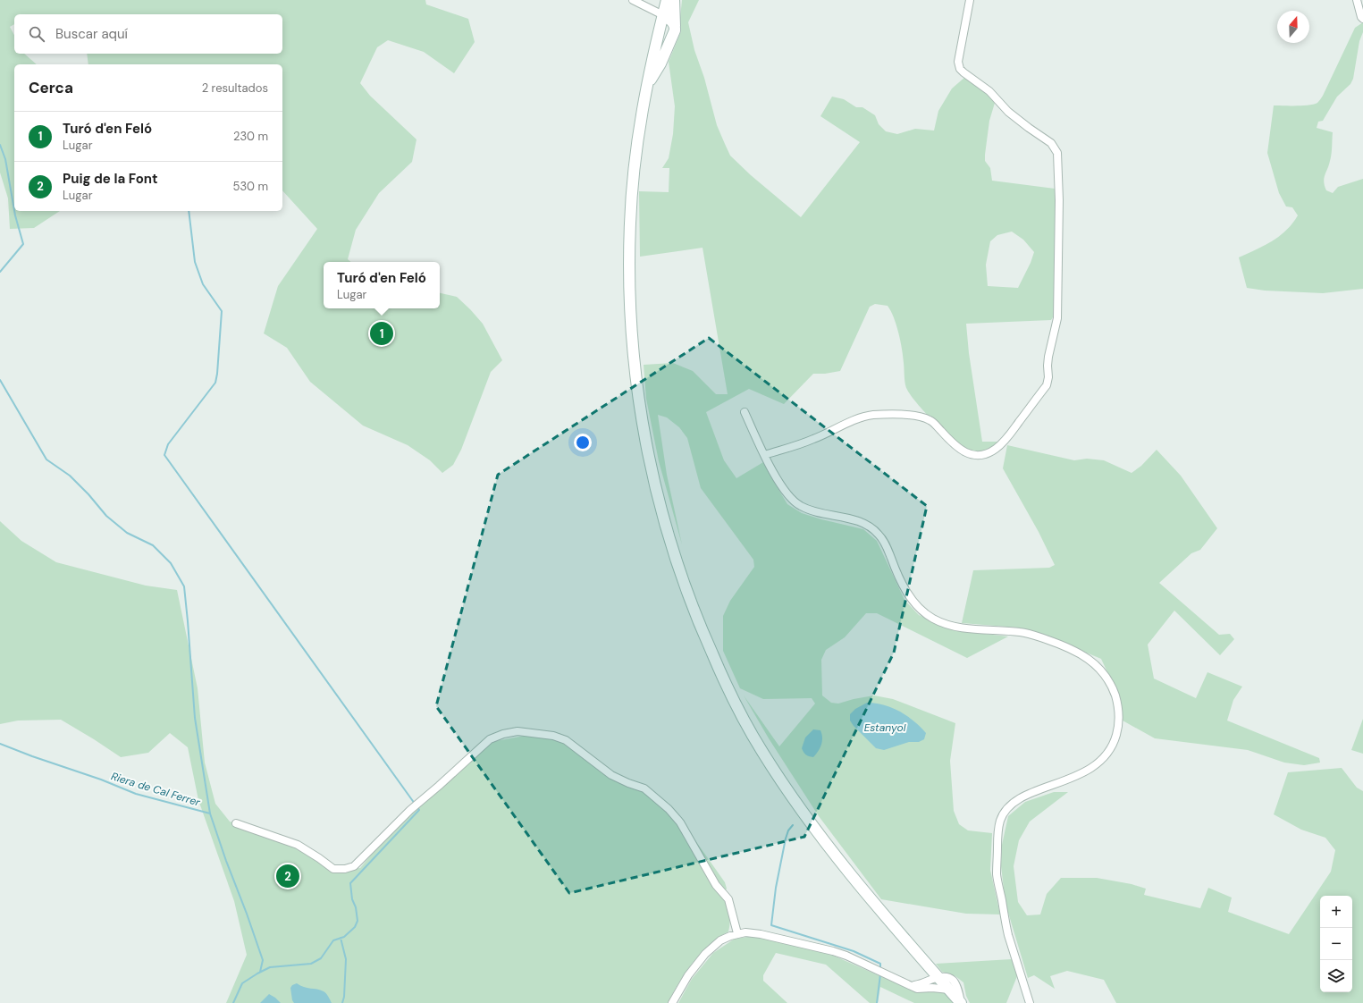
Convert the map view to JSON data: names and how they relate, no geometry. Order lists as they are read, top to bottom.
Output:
{
  "water": ["Estanyol", "Riera de Cal Ferrer"],
  "north": "top",
  "page": {
    "search": "Buscar aquí",
    "heading": ["Cerca", "2 resultados"],
    "list": [
      {
        "mark": "1",
        "name": "Turó d'en Feló",
        "note": "Lugar",
        "value": "230 m"
      },
      {
        "mark": "2",
        "name": "Puig de la Font",
        "note": "Lugar",
        "value": "530 m"
      }
    ],
    "popup": ["Turó d'en Feló", "Lugar"],
    "pins": ["1", "2"],
    "map_buttons": ["+", "−"]
  }
}
